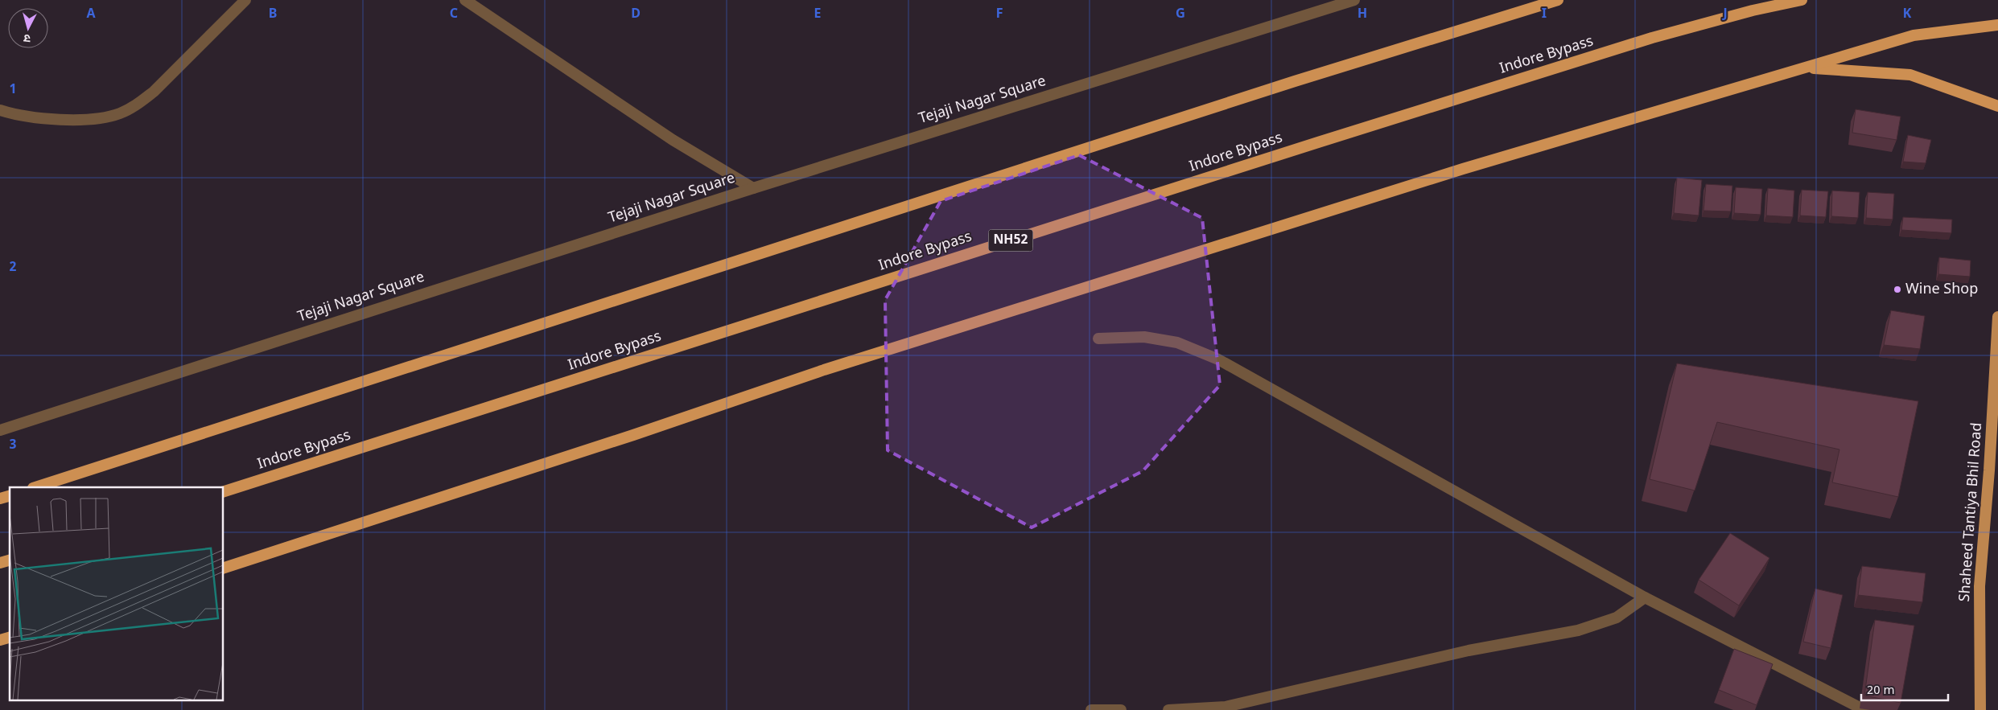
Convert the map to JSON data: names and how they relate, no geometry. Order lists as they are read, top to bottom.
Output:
{
  "streets": {
    "highway": ["Indore Bypass", "NH52"],
    "main road": ["Shaheed Tantiya Bhil Road"],
    "street": ["Tejaji Nagar Square"]
  },
  "places": ["Wine Shop"],
  "scale_bar": "20 m",
  "north": "bottom",
  "grid": {
    "columns": [
      "A",
      "B",
      "C",
      "D",
      "E",
      "F",
      "G",
      "H",
      "I",
      "J",
      "K"
    ],
    "rows": ["1", "2", "3"]
  }
}
